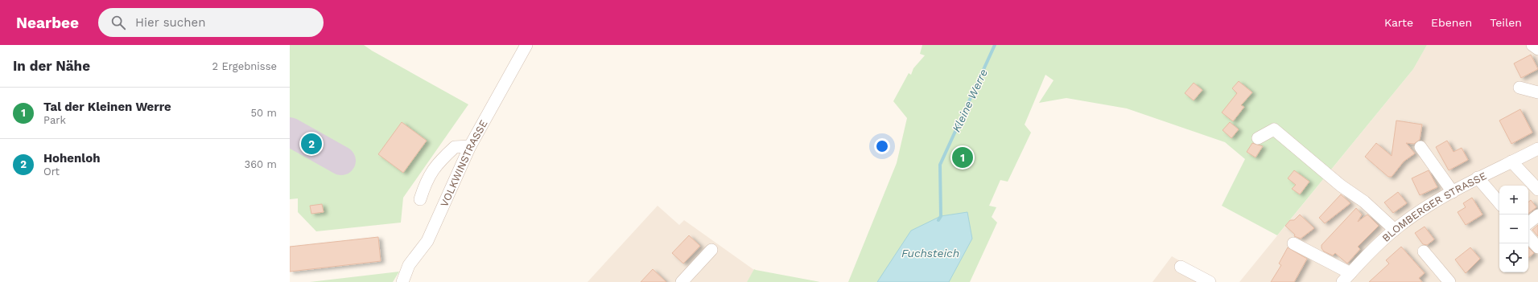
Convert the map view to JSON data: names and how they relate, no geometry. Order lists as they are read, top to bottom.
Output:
{
  "streets": {
    "street": ["VOLKWINSTRASSE", "BLOMBERGER STRASSE"]
  },
  "water": ["Kleine Werre", "Fuchsteich"],
  "page": {
    "header": "Nearbee",
    "search": "Hier suchen",
    "nav": ["Karte", "Ebenen", "Teilen"],
    "heading": ["In der Nähe", "2 Ergebnisse"],
    "list": [
      {
        "mark": "1",
        "name": "Tal der Kleinen Werre",
        "note": "Park",
        "value": "50 m"
      },
      {
        "mark": "2",
        "name": "Hohenloh",
        "note": "Ort",
        "value": "360 m"
      }
    ],
    "pins": ["2", "1"],
    "map_buttons": ["+", "−"]
  }
}
